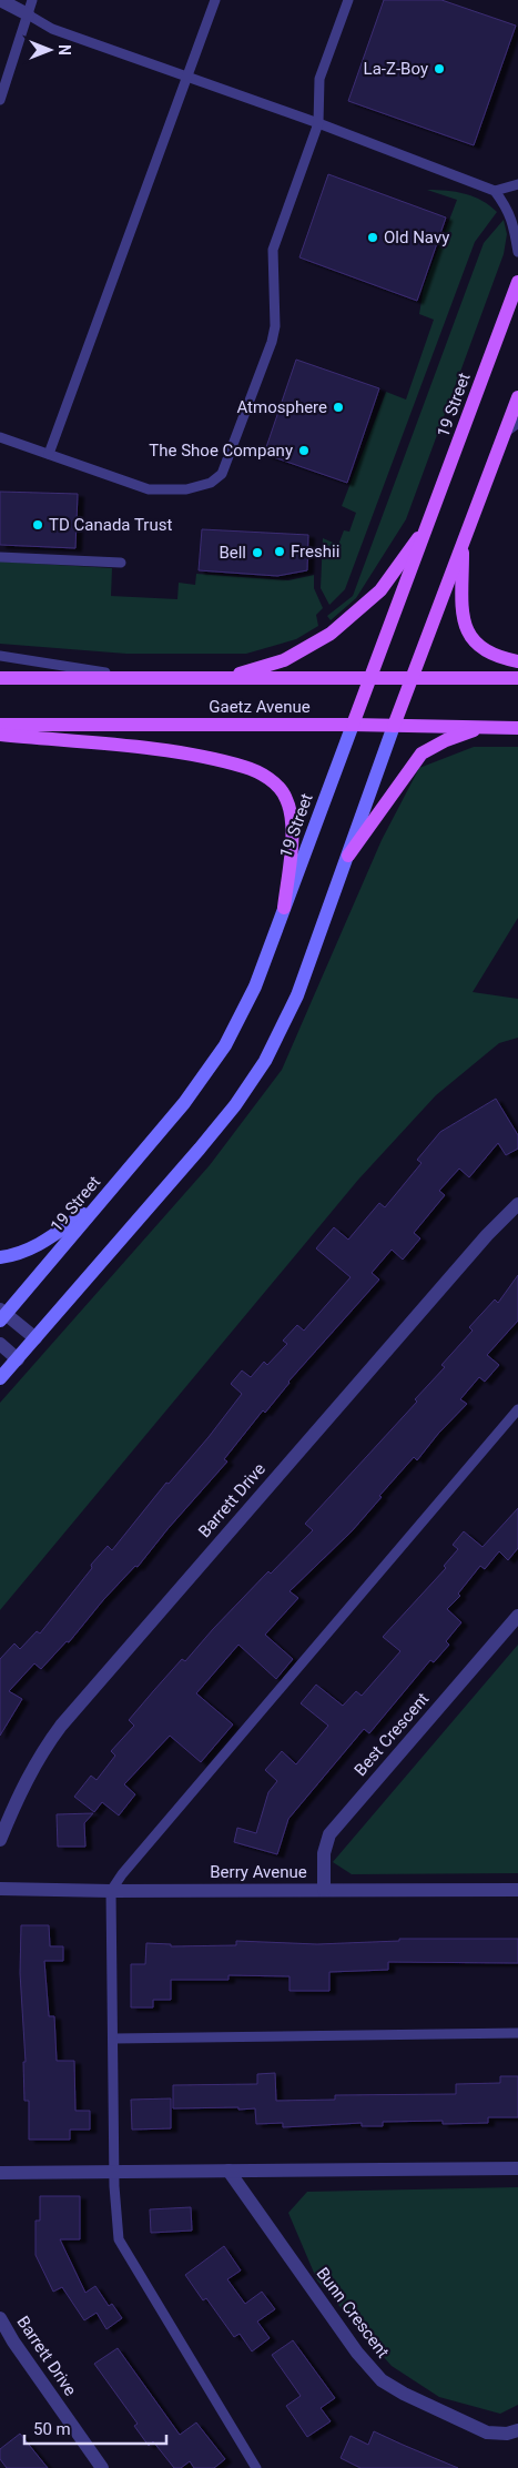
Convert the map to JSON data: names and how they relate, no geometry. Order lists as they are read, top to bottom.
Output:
{
  "streets": {
    "main road": ["19 Street", "Gaetz Avenue"],
    "street": [
      "Barrett Drive",
      "Best Crescent",
      "Berry Avenue",
      "Bunn Crescent"
    ]
  },
  "crossings": [
    ["19 Street", "Gaetz Avenue"],
    ["Best Crescent", "Berry Avenue"]
  ],
  "places": [
    "La-Z-Boy",
    "Old Navy",
    "Atmosphere",
    "The Shoe Company",
    "TD Canada Trust",
    "Freshii",
    "Bell"
  ],
  "scale_bar": "50 m",
  "north": "right"
}
